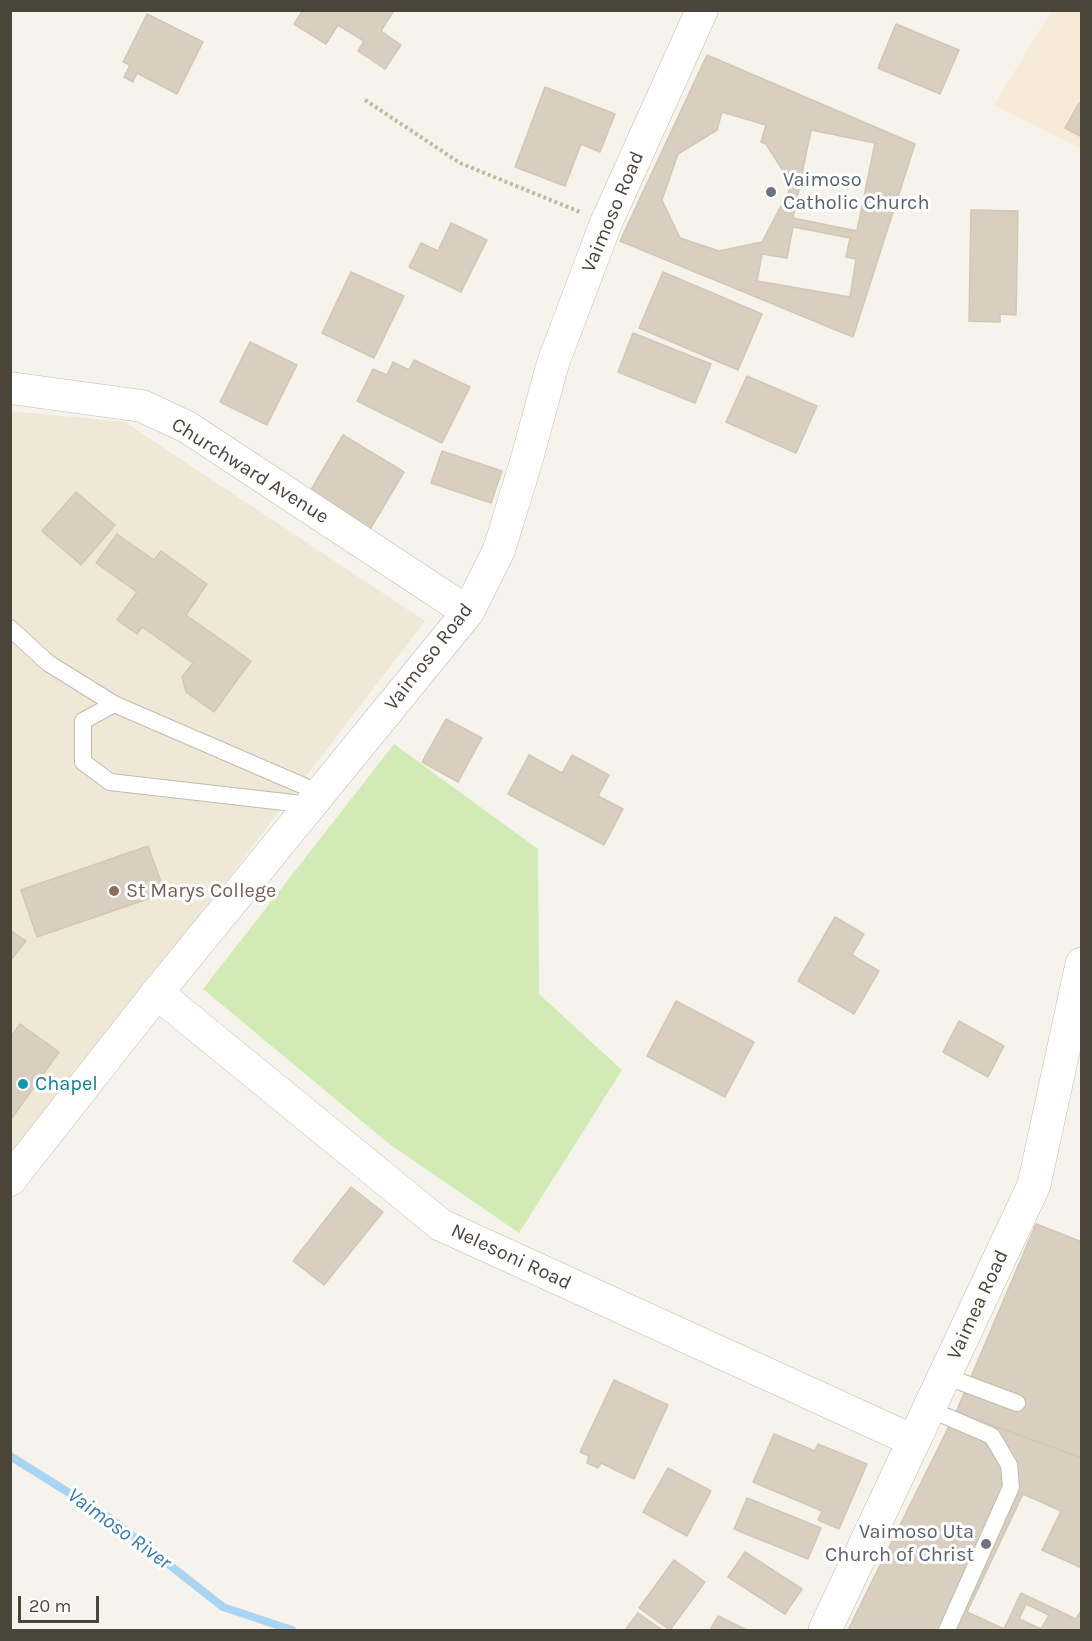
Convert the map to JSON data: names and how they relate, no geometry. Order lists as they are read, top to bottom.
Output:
{
  "streets": {
    "street": [
      "Vaimoso Road",
      "Churchward Avenue",
      "Nelesoni Road",
      "Vaimea Road"
    ]
  },
  "crossings": [
    ["Vaimoso Road", "Churchward Avenue"],
    ["Vaimoso Road", "Nelesoni Road"],
    ["Nelesoni Road", "Vaimea Road"]
  ],
  "water": ["Vaimoso River"],
  "places": [
    "Vaimoso Catholic Church",
    "St Marys College",
    "Chapel",
    "Vaimoso Uta Church of Christ"
  ],
  "scale_bar": "20 m"
}
